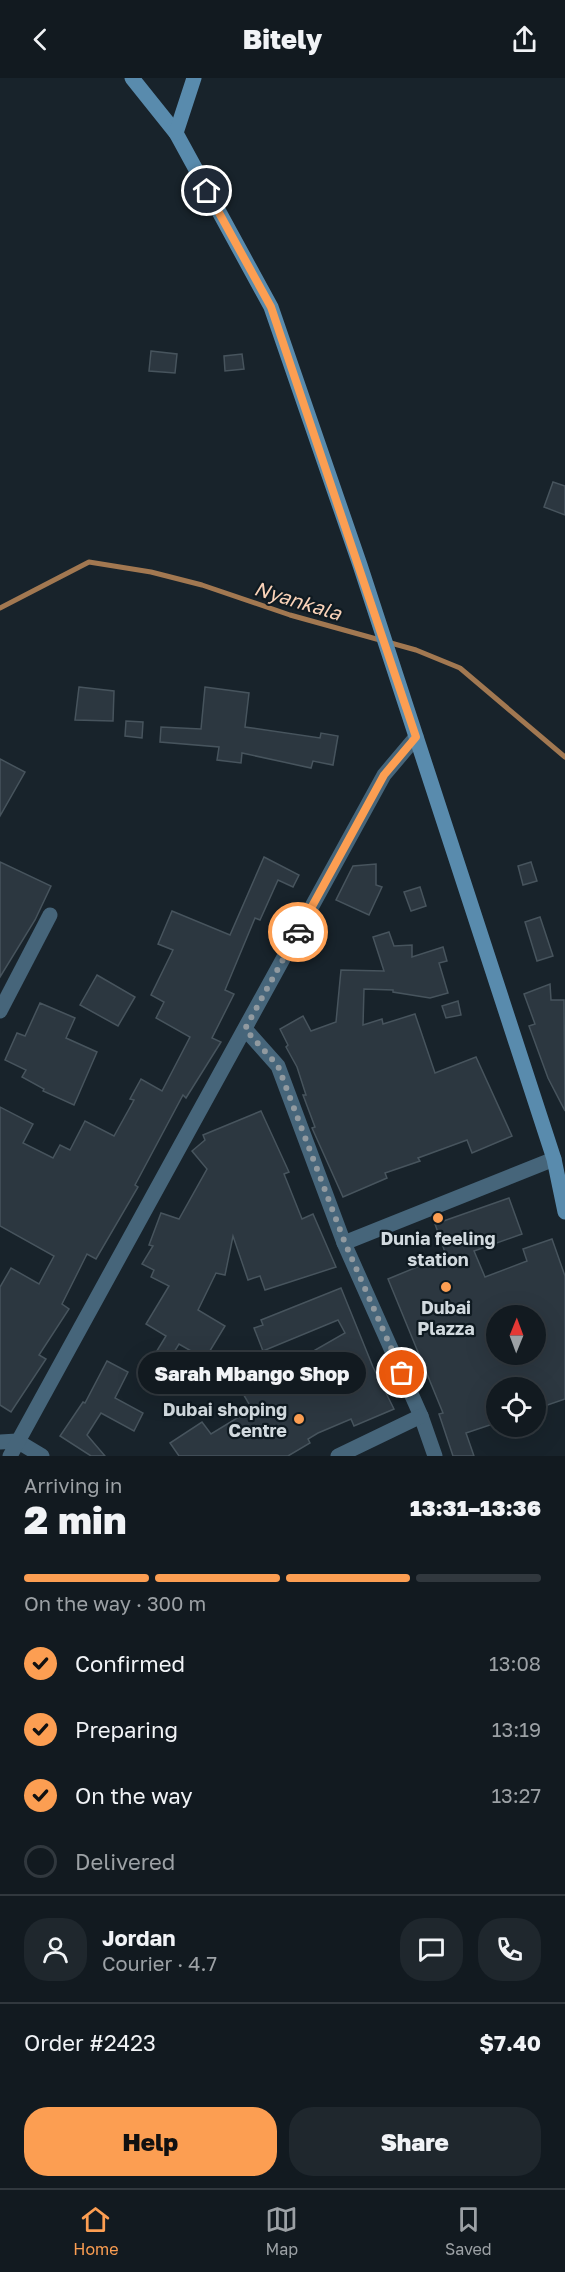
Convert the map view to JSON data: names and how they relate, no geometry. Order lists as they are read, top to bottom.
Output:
{
  "water": ["Nyankala"],
  "places": [
    "Dunia feeling station",
    "Dubai Plazza",
    "Sarah Mbango Shop",
    "Dubai shoping Centre"
  ],
  "north": "top",
  "page": {
    "header": "Bitely",
    "bubble": "Sarah Mbango Shop",
    "heading": ["2 min", "Arriving in", "13:31–13:36"],
    "panel": [
      "Jordan",
      "Courier · 4.7",
      "Order #2423",
      "$7.40"
    ],
    "bar": "On the way · 300 m",
    "list": [
      ["Confirmed", "13:08"],
      ["Preparing", "13:19"],
      ["On the way", "13:27"],
      "Delivered"
    ],
    "buttons": ["Help", "Share"],
    "tabs": ["Home", "Map", "Saved"]
  }
}
